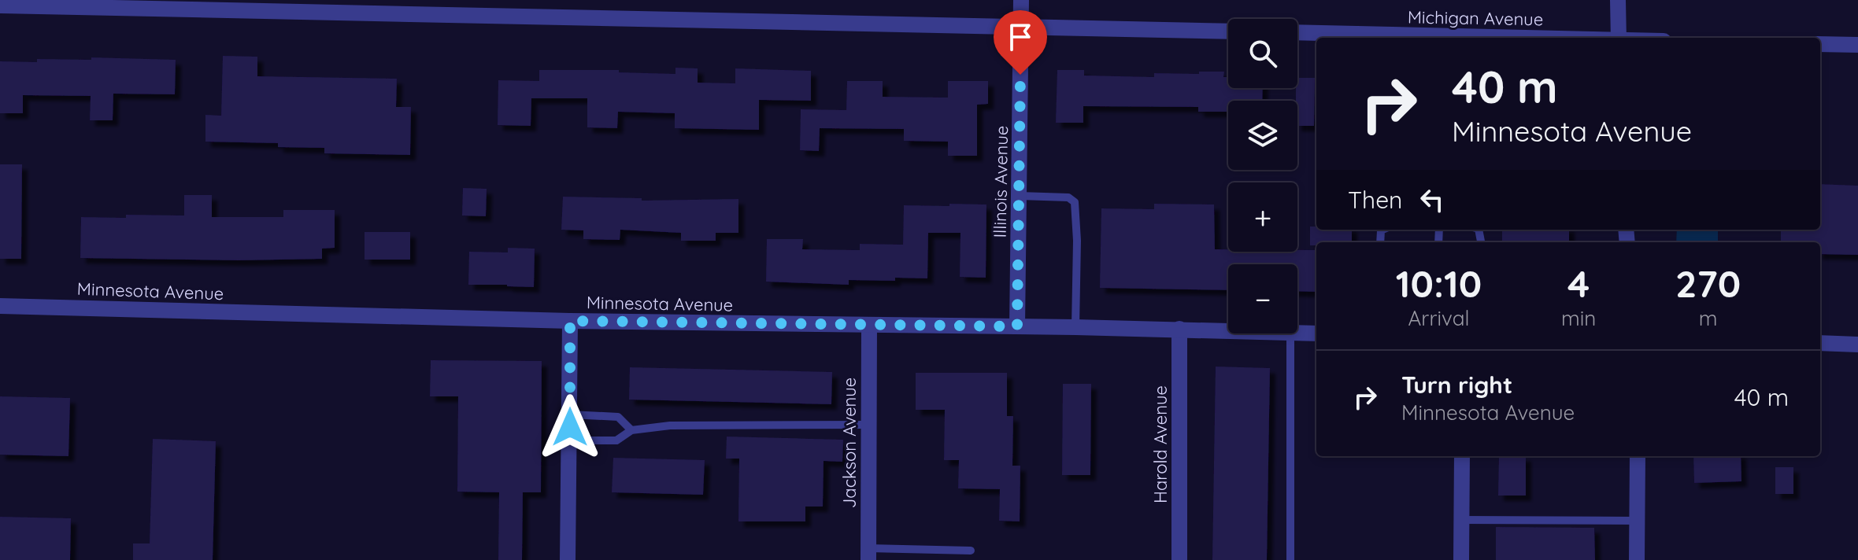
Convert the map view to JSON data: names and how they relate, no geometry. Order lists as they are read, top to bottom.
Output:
{
  "streets": {
    "street": [
      "Michigan Avenue",
      "Illinois Avenue",
      "Minnesota Avenue",
      "Jackson Avenue",
      "Harold Avenue"
    ]
  },
  "crossings": [
    ["Illinois Avenue", "Minnesota Avenue"],
    ["Minnesota Avenue", "Jackson Avenue"],
    ["Minnesota Avenue", "Harold Avenue"]
  ],
  "page": {
    "map_buttons": ["+", "−"],
    "turn": ["40 m", "Minnesota Avenue"],
    "then": "Then",
    "eta": [
      "10:10",
      "Arrival",
      "4",
      "min",
      "270",
      "m"
    ],
    "list": [
      {
        "name": "Turn right",
        "note": "Minnesota Avenue",
        "value": "40 m"
      }
    ]
  }
}
